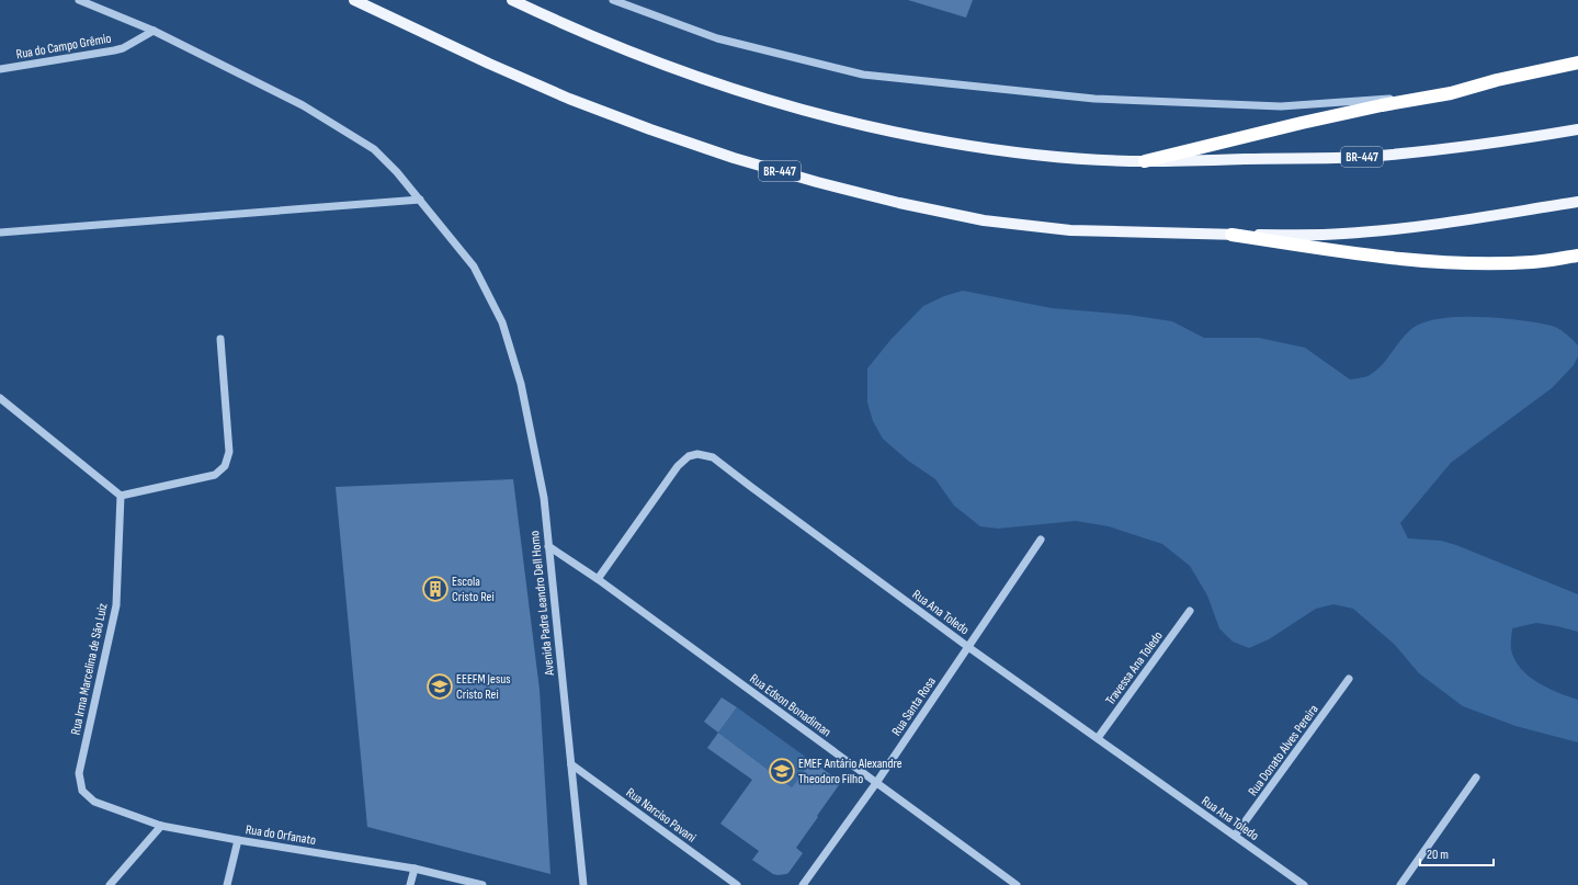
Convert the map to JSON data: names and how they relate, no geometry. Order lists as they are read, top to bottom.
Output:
{
  "streets": {
    "main road": ["BR-447"],
    "street": [
      "Rua do Campo Grêmio",
      "Avenida Padre Leandro Dell Homo",
      "Rua Ana Toledo",
      "Travessa Ana Toledo",
      "Rua Irma Marcelina de São Luiz",
      "Rua Edson Bonadiman",
      "Rua Santa Rosa",
      "Rua Donato Alves Pereira",
      "Rua Narciso Pavani",
      "Rua do Orfanato"
    ]
  },
  "crossings": [
    ["Rua do Campo Grêmio", "Avenida Padre Leandro Dell Homo"],
    ["Avenida Padre Leandro Dell Homo", "Rua Edson Bonadiman"],
    ["Avenida Padre Leandro Dell Homo", "Rua Narciso Pavani"],
    ["Rua Ana Toledo", "Travessa Ana Toledo"],
    ["Rua Ana Toledo", "Rua Edson Bonadiman"],
    ["Rua Ana Toledo", "Rua Santa Rosa"],
    ["Rua Ana Toledo", "Rua Donato Alves Pereira"],
    ["Rua Irma Marcelina de São Luiz", "Rua do Orfanato"],
    ["Rua Edson Bonadiman", "Rua Santa Rosa"]
  ],
  "places": {
    "building": ["Escola Cristo Rei"],
    "school or university": ["EEEFM Jesus Cristo Rei", "EMEF Antário Alexandre Theodoro Filho"]
  },
  "scale_bar": "20 m"
}
